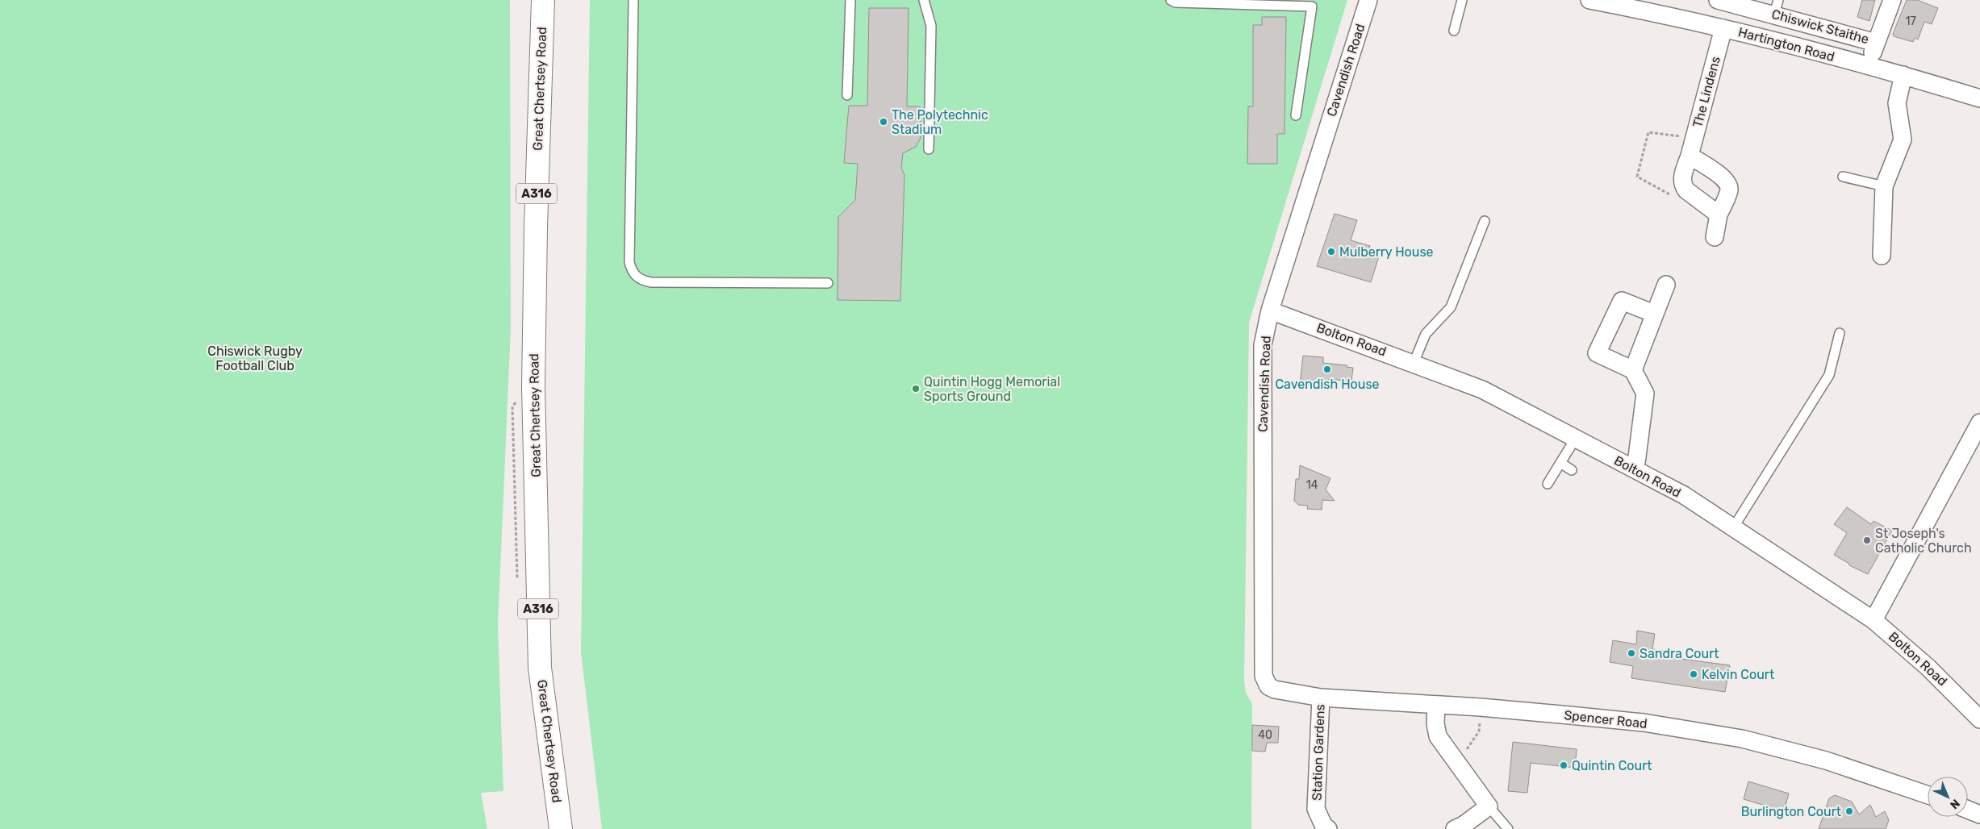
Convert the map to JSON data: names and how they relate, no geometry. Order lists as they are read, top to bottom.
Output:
{
  "streets": {
    "highway": ["Great Chertsey Road", "A316"],
    "street": [
      "Chiswick Staithe",
      "Hartington Road",
      "Cavendish Road",
      "The Lindens",
      "Bolton Road",
      "Spencer Road",
      "Station Gardens"
    ]
  },
  "crossings": [
    ["Chiswick Staithe", "Hartington Road"],
    ["Hartington Road", "The Lindens"],
    ["Cavendish Road", "Bolton Road"],
    ["Cavendish Road", "Spencer Road"],
    ["Spencer Road", "Station Gardens"]
  ],
  "parks": ["Chiswick Rugby Football Club"],
  "places": [
    "The Polytechnic Stadium",
    "Mulberry House",
    "Cavendish House",
    "Quintin Hogg Memorial Sports Ground",
    "St Joseph's Catholic Church",
    "Sandra Court",
    "Kelvin Court",
    "Quintin Court",
    "Burlington Court"
  ],
  "house_numbers": ["17", "14", "40"],
  "north": "bottom right"
}
